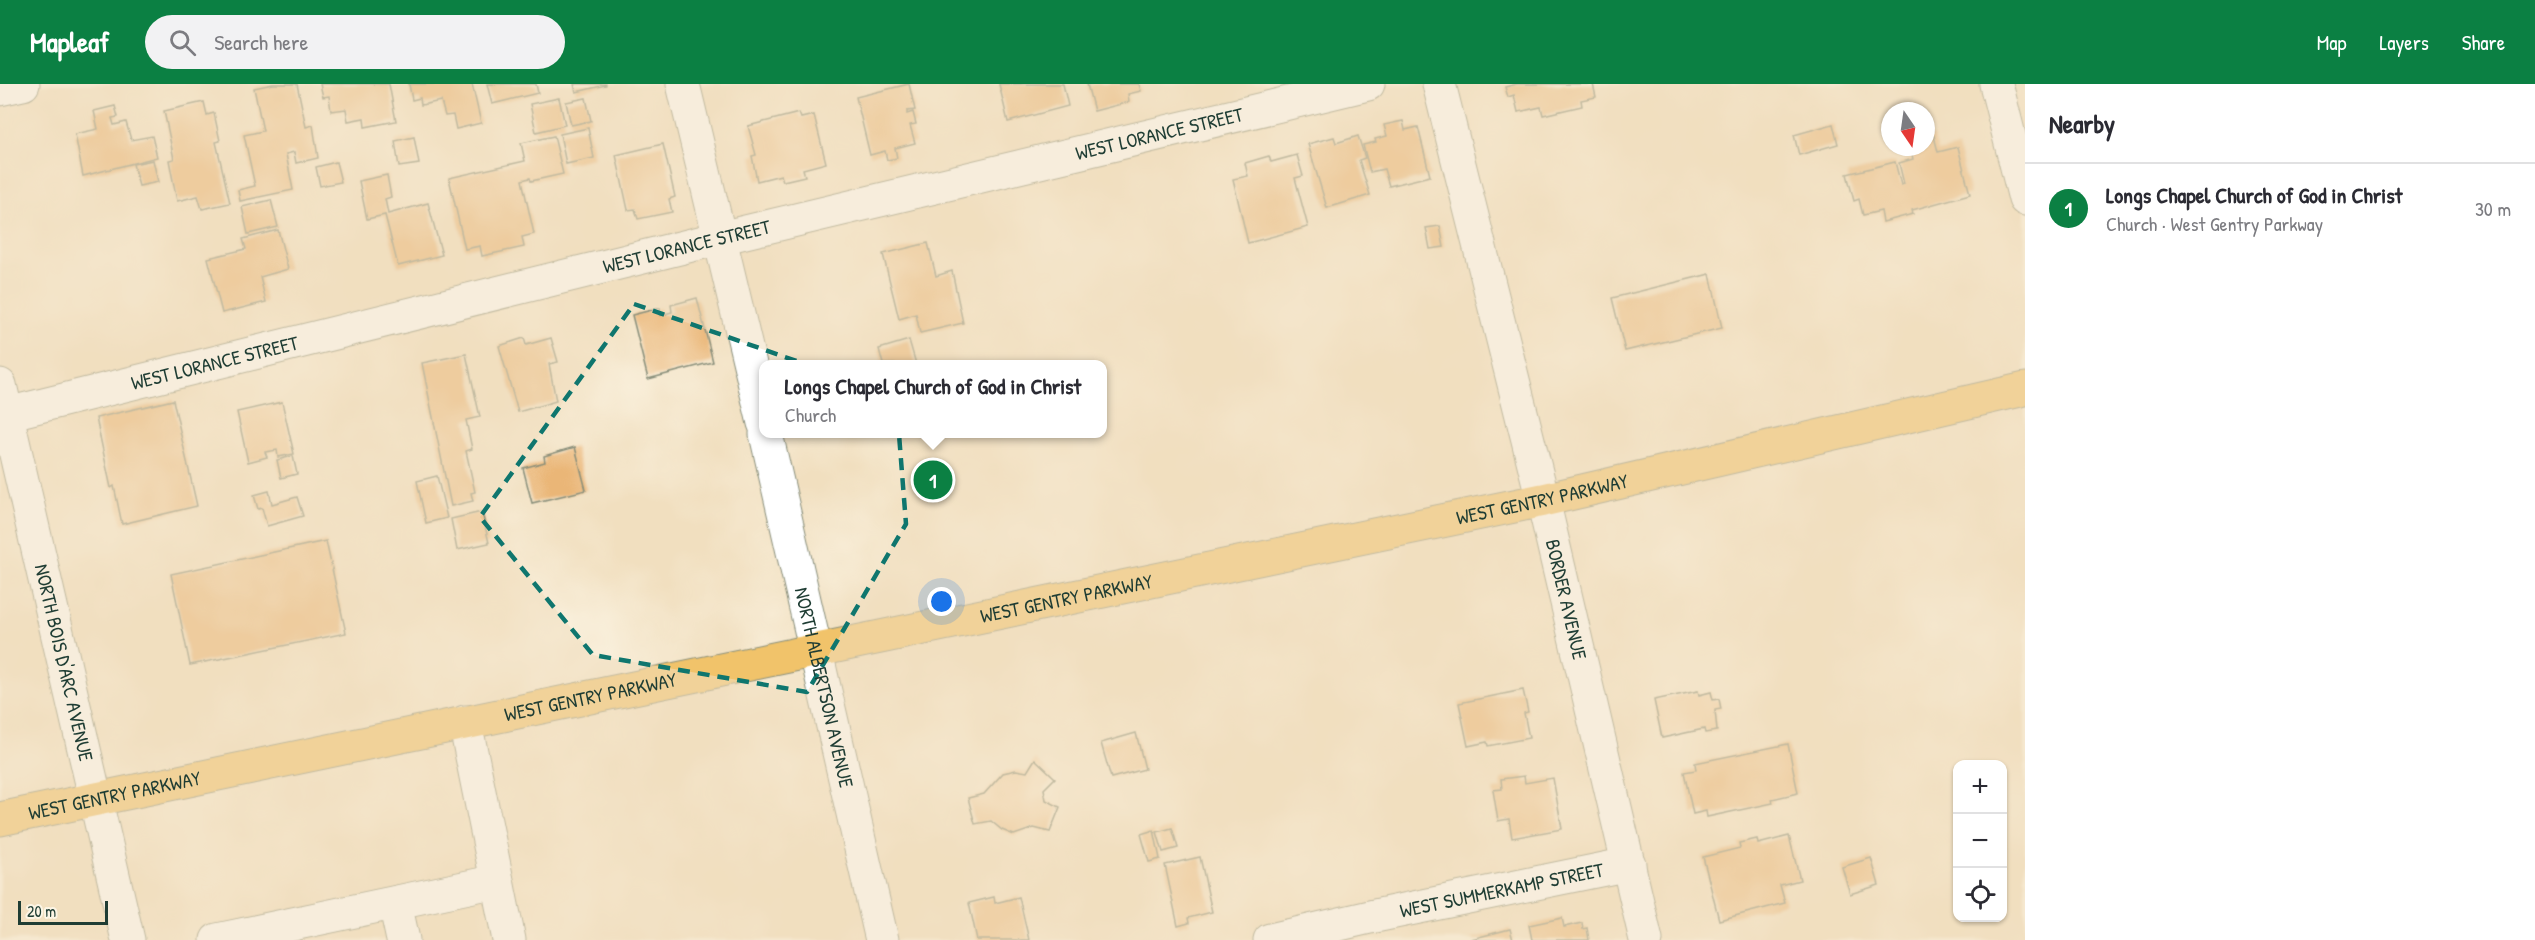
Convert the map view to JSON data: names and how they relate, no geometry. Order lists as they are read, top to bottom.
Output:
{
  "streets": {
    "main road": ["WEST GENTRY PARKWAY"],
    "street": [
      "WEST LORANCE STREET",
      "BORDER AVENUE",
      "NORTH BOIS D'ARC AVENUE",
      "NORTH ALBERTSON AVENUE",
      "WEST SUMMERKAMP STREET"
    ]
  },
  "crossings": [
    ["WEST LORANCE STREET", "NORTH BOIS D'ARC AVENUE"],
    ["WEST GENTRY PARKWAY", "BORDER AVENUE"],
    ["WEST GENTRY PARKWAY", "NORTH BOIS D'ARC AVENUE"],
    ["WEST GENTRY PARKWAY", "NORTH ALBERTSON AVENUE"],
    ["BORDER AVENUE", "WEST SUMMERKAMP STREET"]
  ],
  "scale_bar": "20 m",
  "north": "bottom",
  "page": {
    "header": "Mapleaf",
    "search": "Search here",
    "nav": ["Map", "Layers", "Share"],
    "heading": "Nearby",
    "list": [
      {
        "mark": "1",
        "name": "Longs Chapel Church of God in Christ",
        "note": "Church · West Gentry Parkway",
        "value": "30 m"
      }
    ],
    "popup": ["Longs Chapel Church of God in Christ", "Church"],
    "pins": "1",
    "map_buttons": ["+", "−"],
    "scale": "20 m"
  }
}
